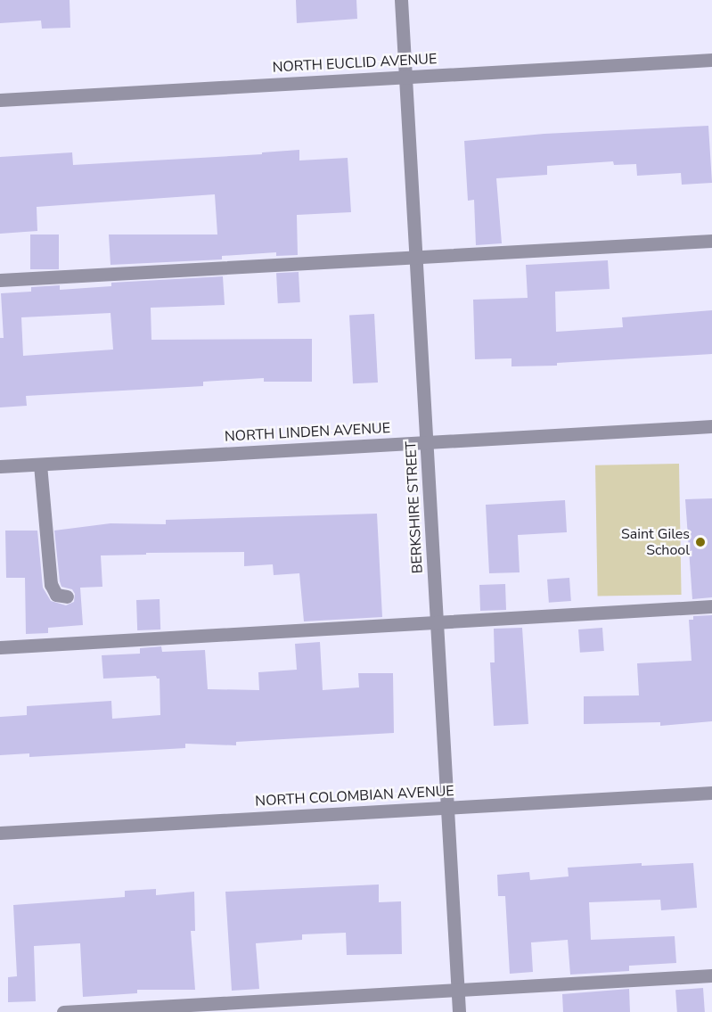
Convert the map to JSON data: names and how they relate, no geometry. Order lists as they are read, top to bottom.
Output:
{
  "streets": {
    "street": [
      "NORTH EUCLID AVENUE",
      "NORTH LINDEN AVENUE",
      "BERKSHIRE STREET",
      "NORTH COLOMBIAN AVENUE"
    ]
  },
  "crossings": [
    ["NORTH EUCLID AVENUE", "BERKSHIRE STREET"],
    ["NORTH LINDEN AVENUE", "BERKSHIRE STREET"],
    ["BERKSHIRE STREET", "NORTH COLOMBIAN AVENUE"]
  ],
  "places": ["Saint Giles School"]
}
